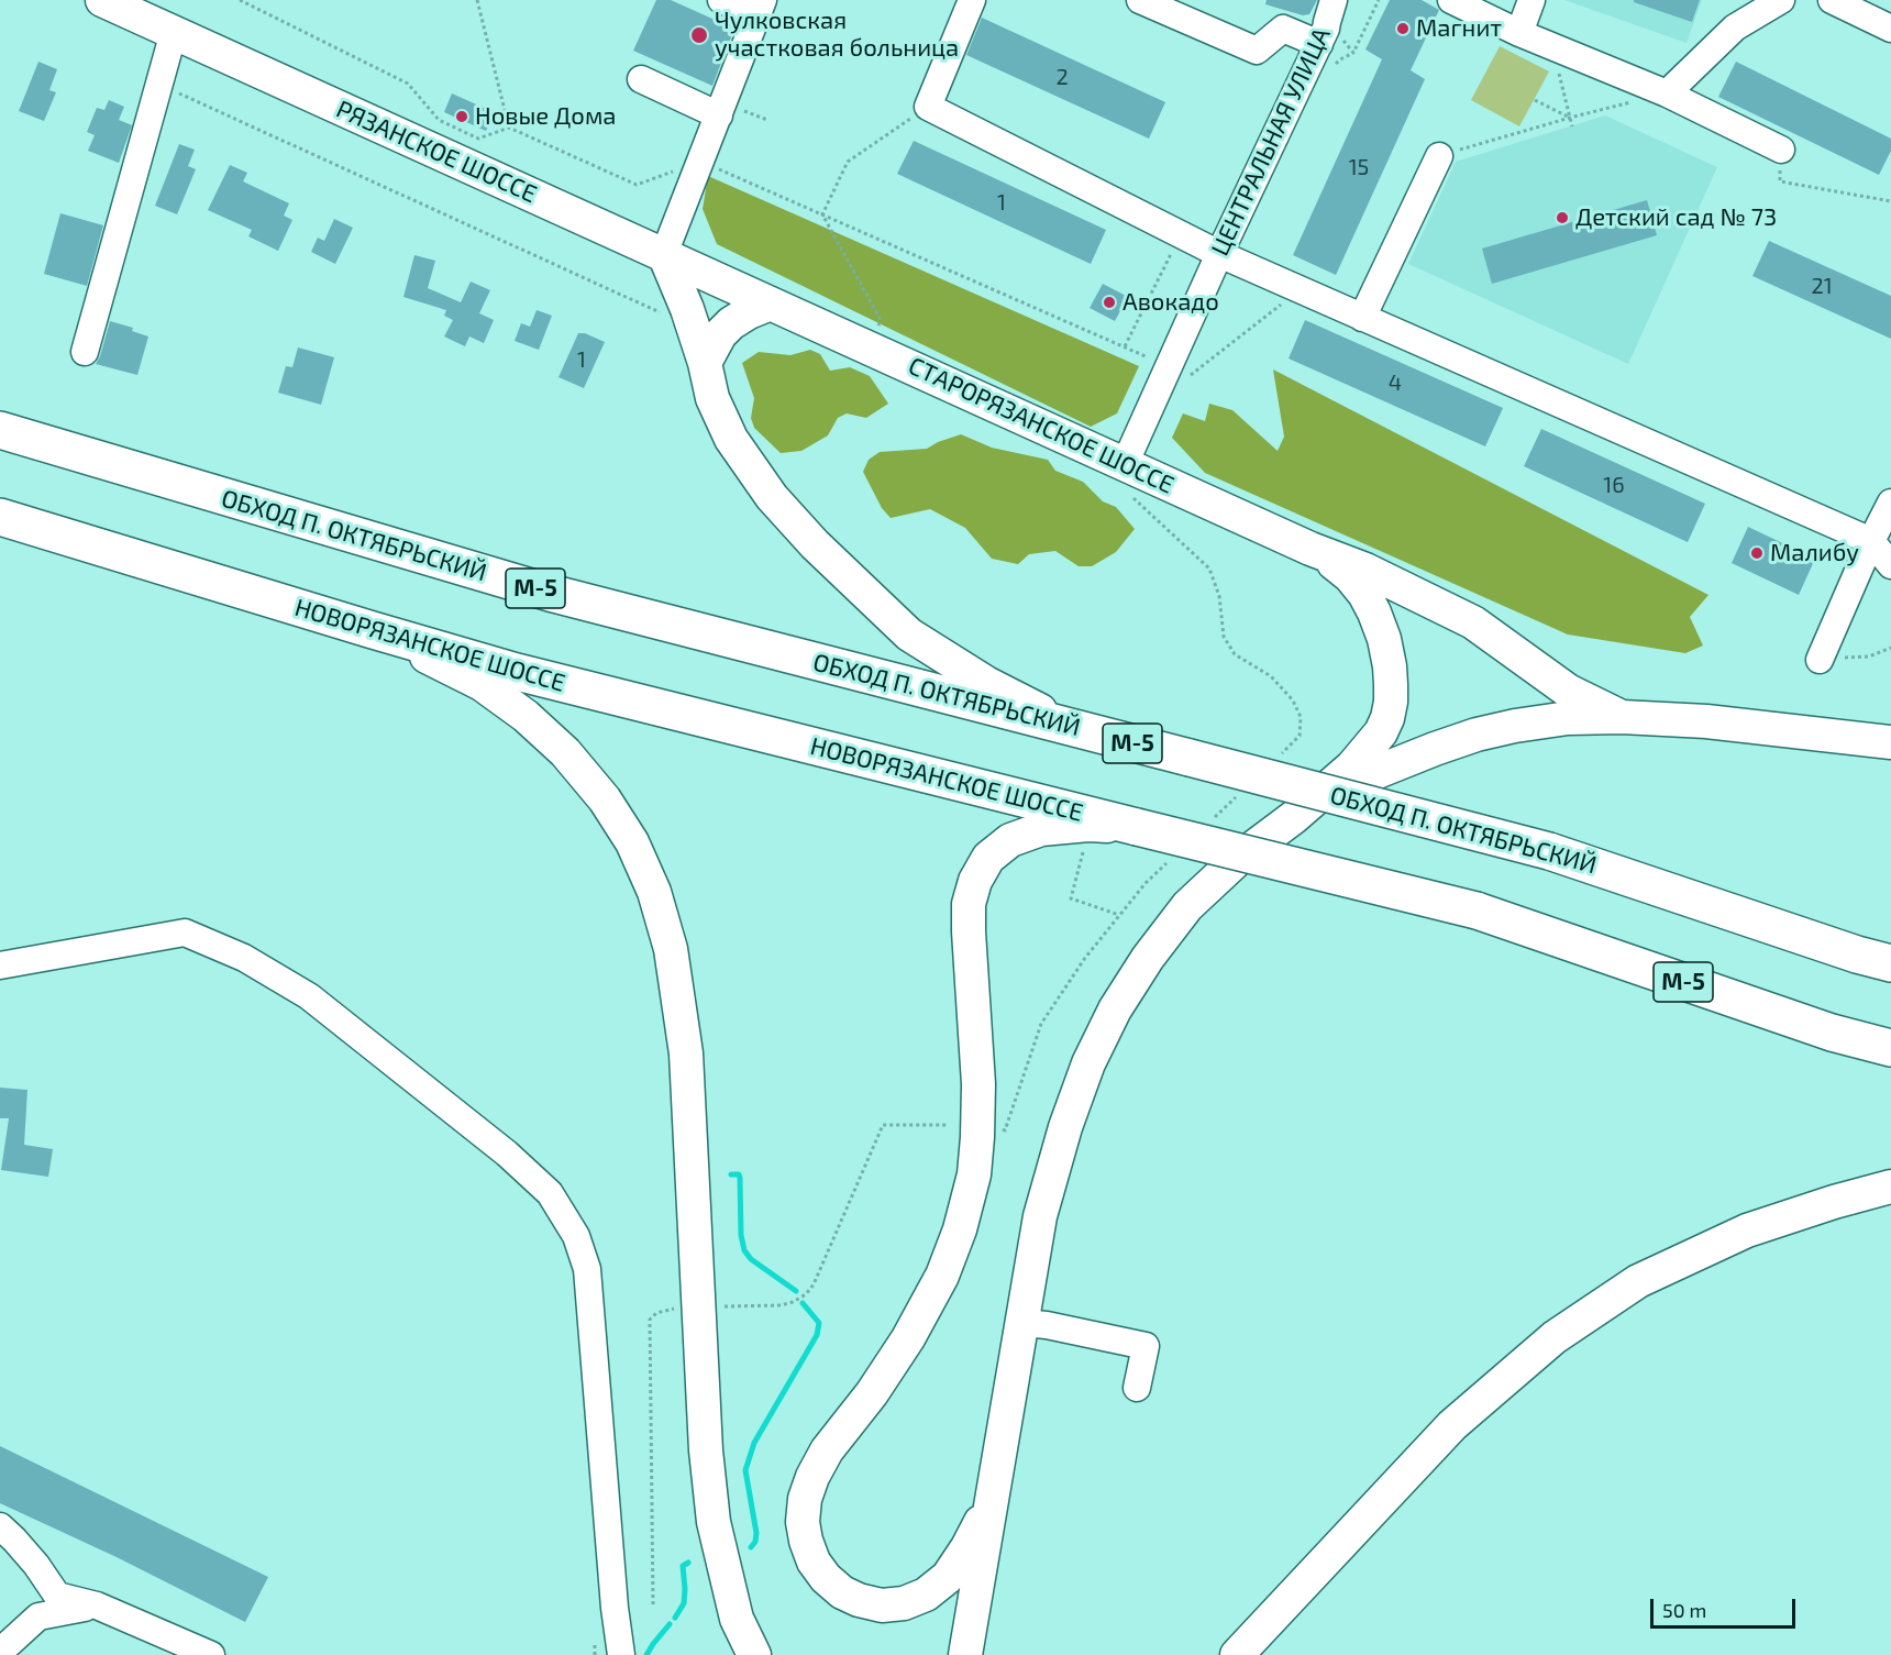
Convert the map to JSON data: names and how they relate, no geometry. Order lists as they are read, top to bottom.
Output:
{
  "streets": {
    "highway": ["ОБХОД П. ОКТЯБРЬСКИЙ", "М-5", "НОВОРЯЗАНСКОЕ ШОССЕ"],
    "main road": ["РЯЗАНСКОЕ ШОССЕ", "СТАРОРЯЗАНСКОЕ ШОССЕ"],
    "street": ["ЦЕНТРАЛЬНАЯ УЛИЦА"]
  },
  "crossings": [
    ["ЦЕНТРАЛЬНАЯ УЛИЦА", "СТАРОРЯЗАНСКОЕ ШОССЕ"],
    ["РЯЗАНСКОЕ ШОССЕ", "СТАРОРЯЗАНСКОЕ ШОССЕ"]
  ],
  "places": [
    "Магнит",
    "Чулковская участковая больница",
    "Новые Дома",
    "Детский сад № 73",
    "Авокадо",
    "Малибу"
  ],
  "house_numbers": [
    "2",
    "15",
    "1",
    "21",
    "1",
    "4",
    "16"
  ],
  "scale_bar": "50 m"
}
